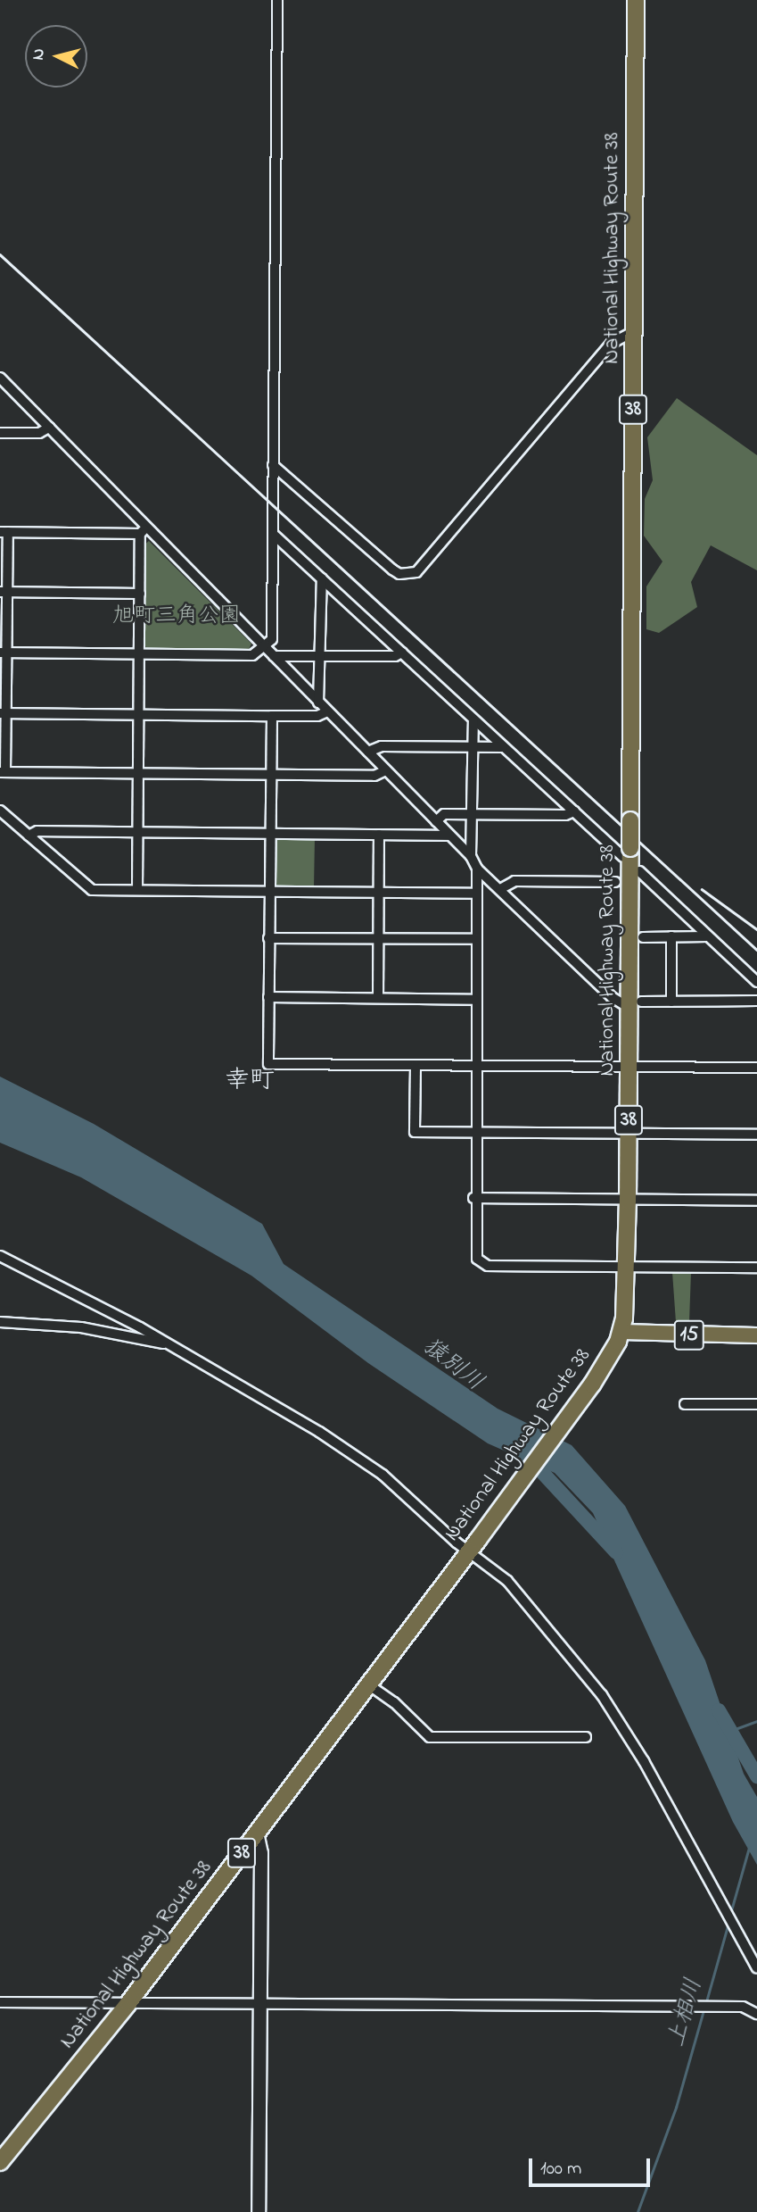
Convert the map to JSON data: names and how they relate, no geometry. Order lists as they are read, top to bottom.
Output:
{
  "streets": {
    "highway": ["National Highway Route 38", "38"],
    "main road": ["15"]
  },
  "crossings": [
    ["National Highway Route 38", "15"]
  ],
  "districts": ["幸町"],
  "water": ["猿別川", "上相川"],
  "parks": ["旭町三角公園"],
  "scale_bar": "100 m",
  "north": "left"
}
